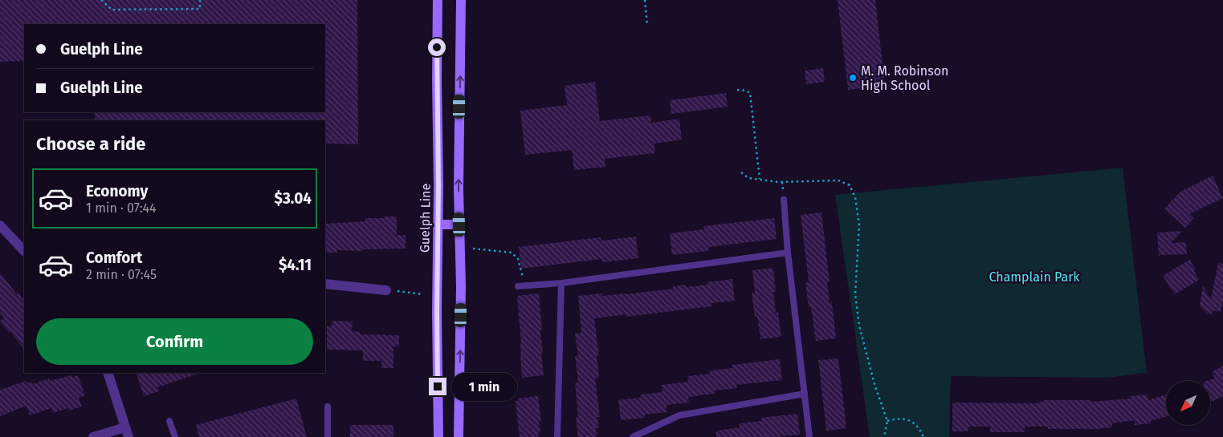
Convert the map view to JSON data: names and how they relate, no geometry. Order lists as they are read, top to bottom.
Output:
{
  "streets": {
    "main road": ["Guelph Line"]
  },
  "parks": ["Champlain Park"],
  "places": ["M. M. Robinson High School"],
  "north": "bottom left",
  "page": {
    "banner": ["Guelph Line", "Guelph Line"],
    "heading": "Choose a ride",
    "list": [
      {
        "name": "Economy",
        "note": "1 min · 07:44",
        "value": "$3.04"
      },
      {
        "name": "Comfort",
        "note": "2 min · 07:45",
        "value": "$4.11"
      }
    ],
    "buttons": "Confirm",
    "bubble": "1 min"
  }
}
